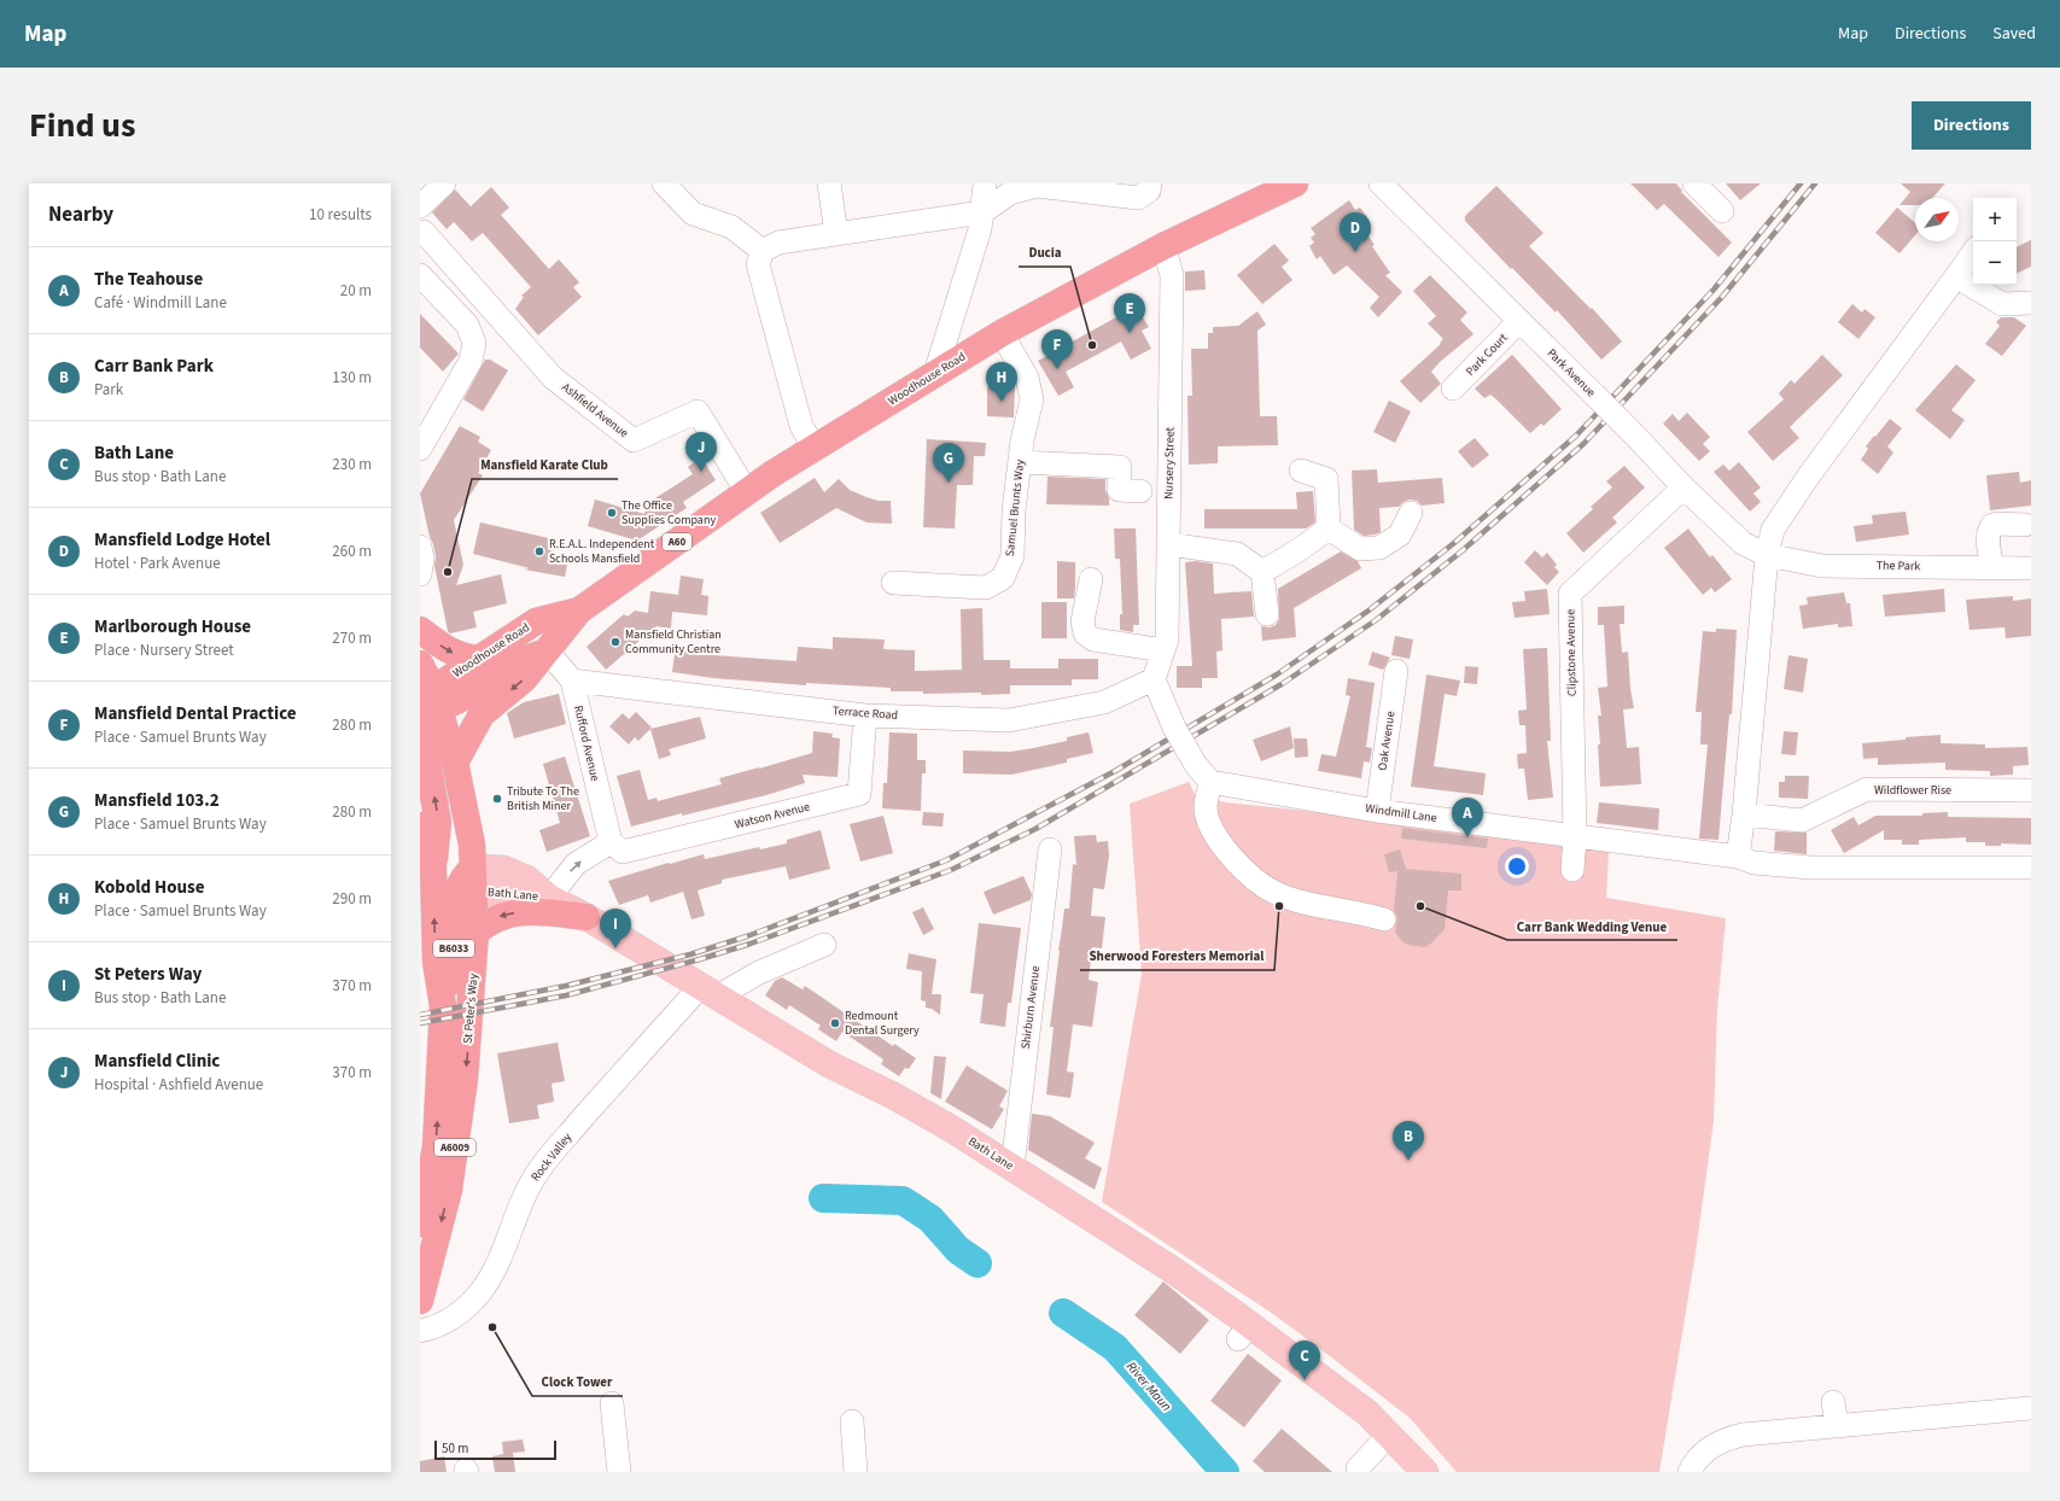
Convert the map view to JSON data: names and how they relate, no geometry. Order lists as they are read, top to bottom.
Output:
{
  "streets": {
    "highway": [
      "Woodhouse Road",
      "A60",
      "B6033",
      "St Peter's Way",
      "A6009"
    ],
    "main road": ["Bath Lane"],
    "street": [
      "Park Court",
      "Park Avenue",
      "Ashfield Avenue",
      "Nursery Street",
      "Samuel Brunts Way",
      "The Park",
      "Clipstone Avenue",
      "Terrace Road",
      "Oak Avenue",
      "Rufford Avenue",
      "Wildflower Rise",
      "Windmill Lane",
      "Watson Avenue",
      "Shirburn Avenue",
      "Rock Valley"
    ]
  },
  "crossings": [
    ["Park Court", "Park Avenue"],
    ["Park Avenue", "The Park"],
    ["Park Avenue", "Clipstone Avenue"],
    ["Woodhouse Road", "Ashfield Avenue"],
    ["Woodhouse Road", "Nursery Street"],
    ["Woodhouse Road", "Samuel Brunts Way"],
    ["Woodhouse Road", "Rufford Avenue"],
    ["Woodhouse Road", "St Peter's Way"],
    ["Woodhouse Road", "A6009"],
    ["Nursery Street", "Terrace Road"],
    ["Clipstone Avenue", "Windmill Lane"],
    ["Terrace Road", "Rufford Avenue"],
    ["Terrace Road", "Watson Avenue"],
    ["Oak Avenue", "Windmill Lane"],
    ["Rufford Avenue", "Watson Avenue"],
    ["Bath Lane", "B6033"],
    ["Bath Lane", "Shirburn Avenue"],
    ["Bath Lane", "St Peter's Way"],
    ["Bath Lane", "Rock Valley"],
    ["B6033", "St Peter's Way"],
    ["B6033", "A6009"],
    ["St Peter's Way", "A6009"]
  ],
  "water": ["River Maun"],
  "places": [
    "Ducia",
    "The Office Supplies Company",
    "R.E.A.L. Independent Schools Mansfield",
    "Mansfield Karate Club",
    "Mansfield Christian Community Centre",
    "Tribute To The British Miner",
    "Sherwood Foresters Memorial",
    "Carr Bank Wedding Venue",
    "Redmount Dental Surgery",
    "Clock Tower"
  ],
  "scale_bar": "50 m",
  "north": "top right",
  "page": {
    "header": "Map",
    "nav": ["Map", "Directions", "Saved"],
    "title": "Find us",
    "buttons": "Directions",
    "heading": ["Nearby", "10 results"],
    "map_buttons": ["+", "−"],
    "pins": [
      "D",
      "E",
      "F",
      "H",
      "J",
      "G",
      "A",
      "I",
      "B",
      "C"
    ],
    "list": [
      {
        "mark": "A",
        "name": "The Teahouse",
        "note": "Café · Windmill Lane",
        "value": "20 m"
      },
      {
        "mark": "B",
        "name": "Carr Bank Park",
        "note": "Park",
        "value": "130 m"
      },
      {
        "mark": "C",
        "name": "Bath Lane",
        "note": "Bus stop · Bath Lane",
        "value": "230 m"
      },
      {
        "mark": "D",
        "name": "Mansfield Lodge Hotel",
        "note": "Hotel · Park Avenue",
        "value": "260 m"
      },
      {
        "mark": "E",
        "name": "Marlborough House",
        "note": "Place · Nursery Street",
        "value": "270 m"
      },
      {
        "mark": "F",
        "name": "Mansfield Dental Practice",
        "note": "Place · Samuel Brunts Way",
        "value": "280 m"
      },
      {
        "mark": "G",
        "name": "Mansfield 103.2",
        "note": "Place · Samuel Brunts Way",
        "value": "280 m"
      },
      {
        "mark": "H",
        "name": "Kobold House",
        "note": "Place · Samuel Brunts Way",
        "value": "290 m"
      },
      {
        "mark": "I",
        "name": "St Peters Way",
        "note": "Bus stop · Bath Lane",
        "value": "370 m"
      },
      {
        "mark": "J",
        "name": "Mansfield Clinic",
        "note": "Hospital · Ashfield Avenue",
        "value": "370 m"
      }
    ],
    "scale": "50 m"
  }
}
